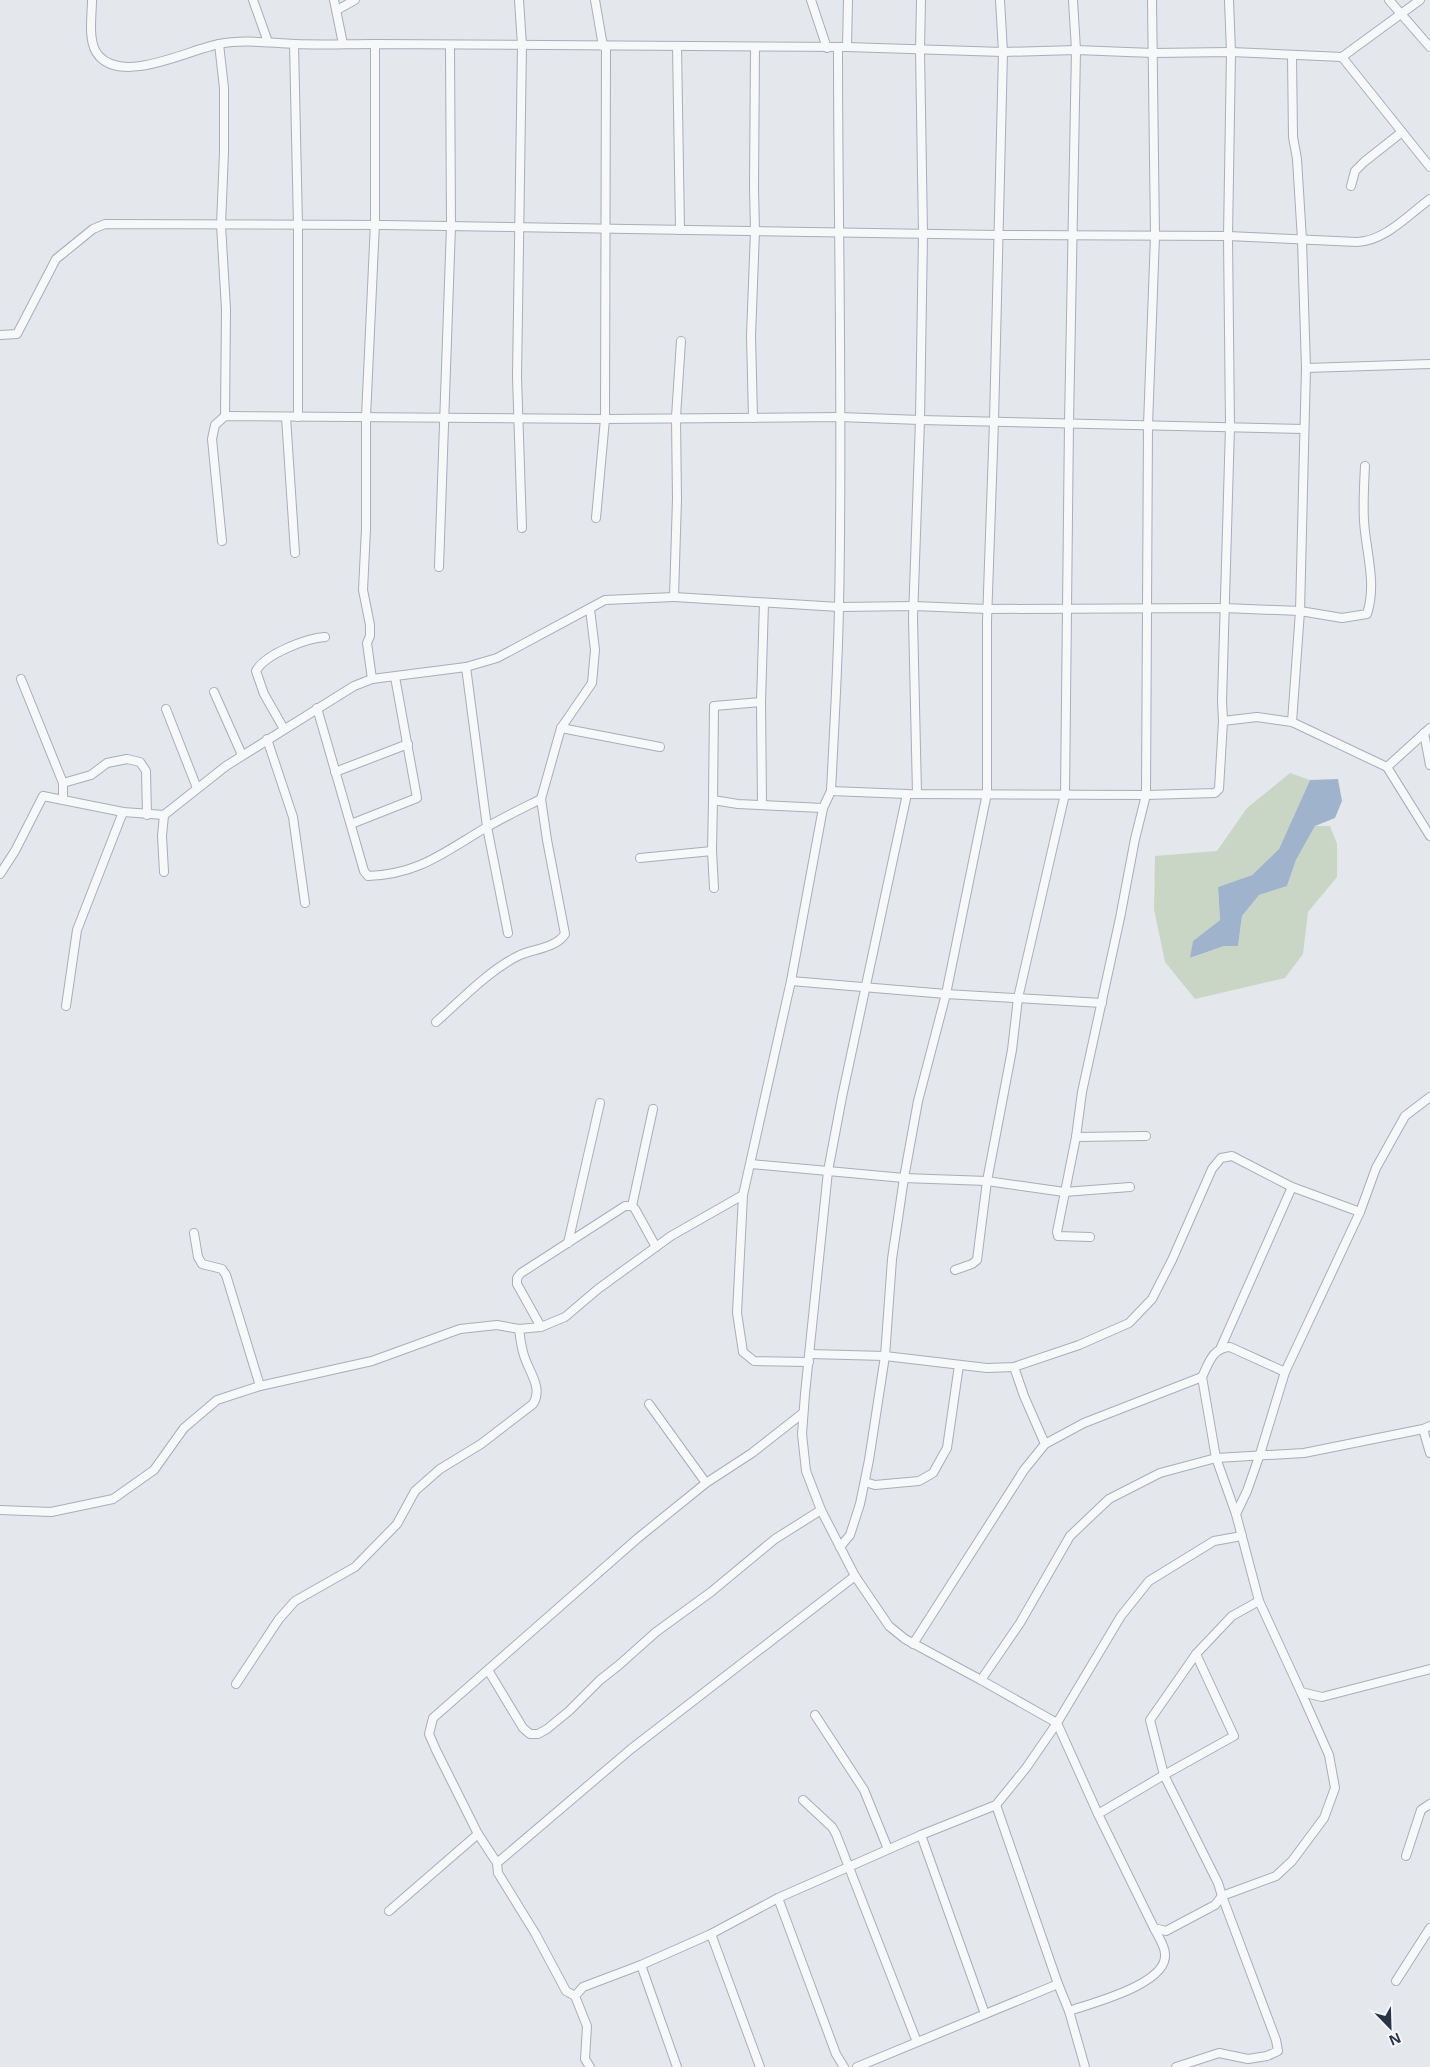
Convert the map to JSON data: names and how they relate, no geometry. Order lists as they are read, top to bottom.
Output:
{
  "north": "bottom right"
}
